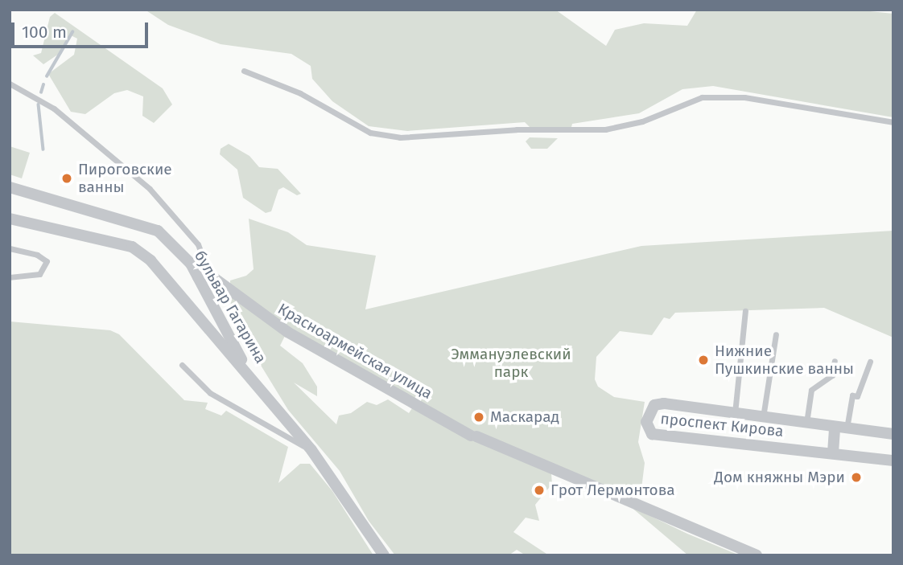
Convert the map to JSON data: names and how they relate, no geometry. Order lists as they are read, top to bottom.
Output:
{
  "streets": {
    "street": ["бульвар Гагарина", "Красноармейская улица", "проспект Кирова"]
  },
  "crossings": [
    ["бульвар Гагарина", "Красноармейская улица"]
  ],
  "parks": ["Эммануэлевский парк"],
  "places": [
    "Пироговские ванны",
    "Нижние Пушкинские ванны",
    "Маскарад",
    "Дом княжны Мэри",
    "Грот Лермонтова"
  ],
  "scale_bar": "100 m"
}
